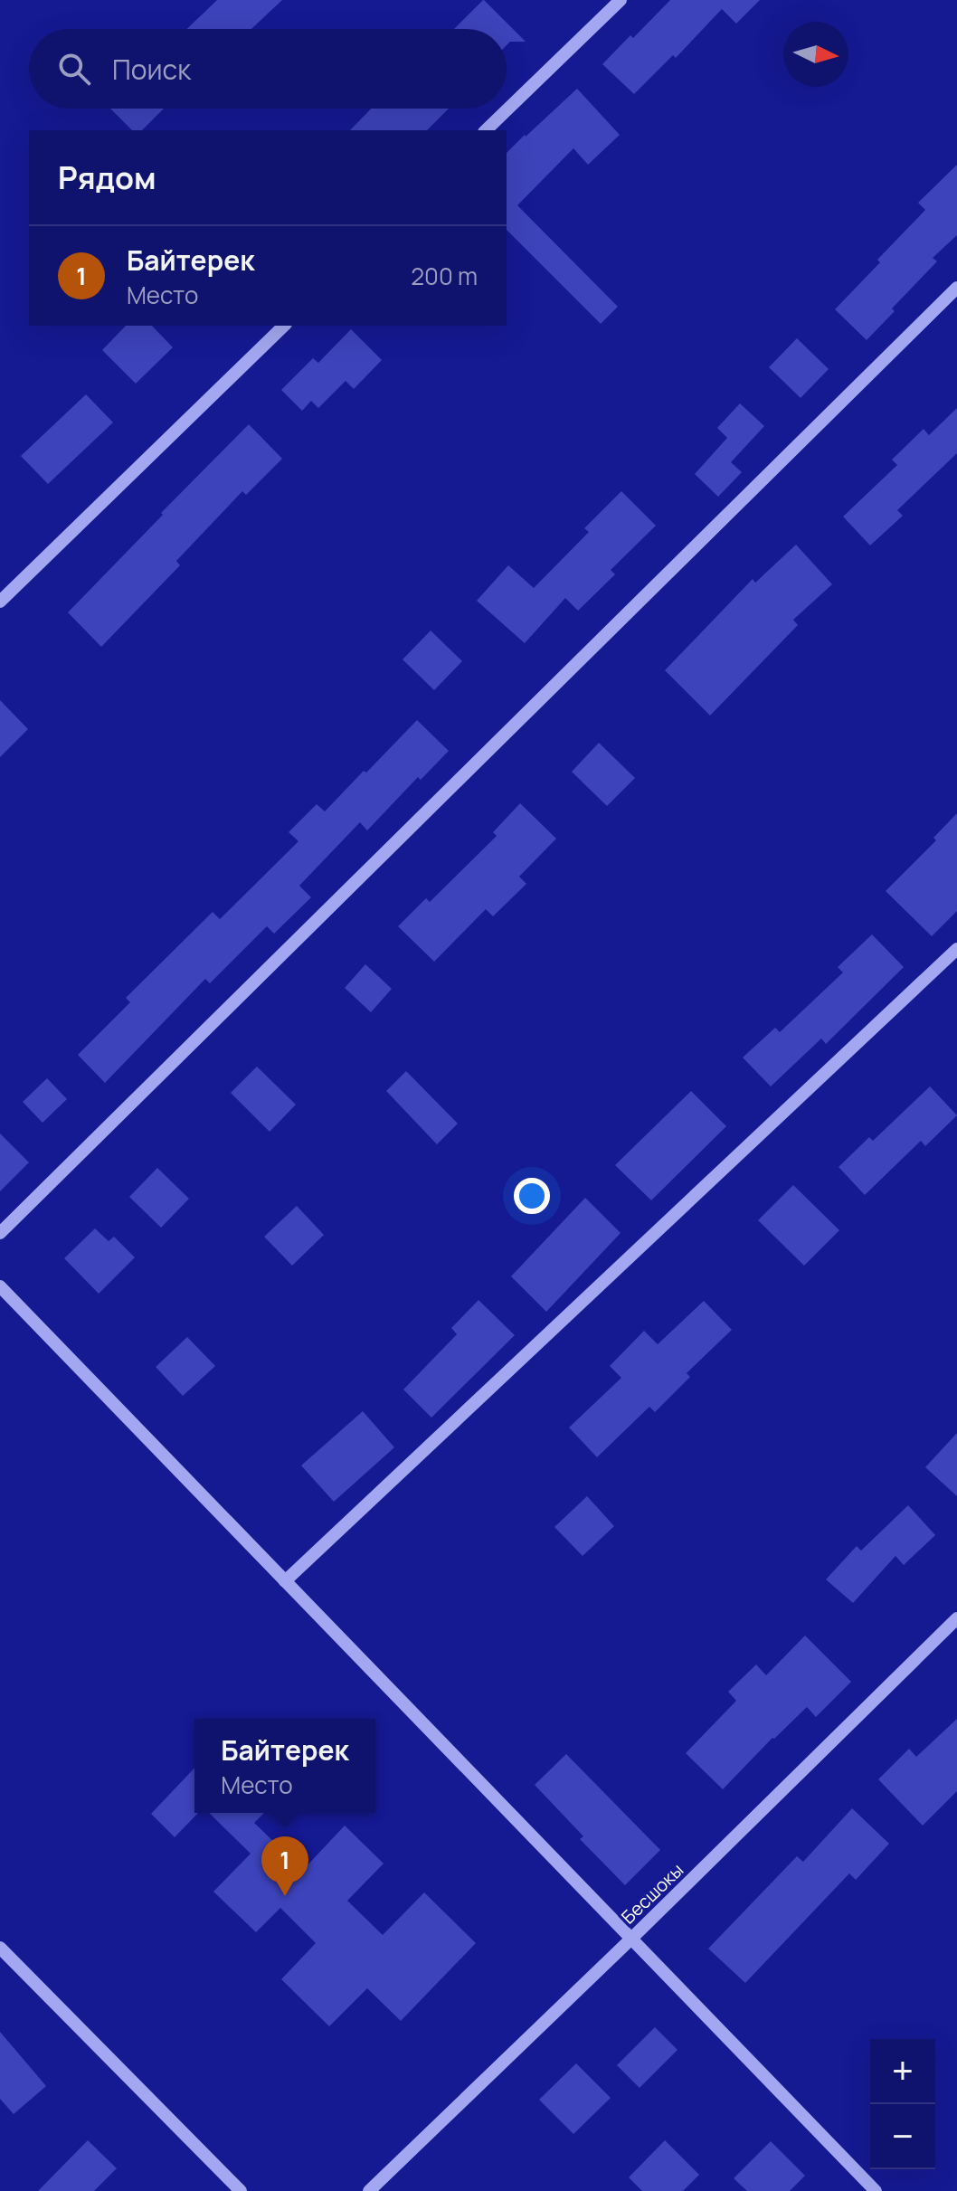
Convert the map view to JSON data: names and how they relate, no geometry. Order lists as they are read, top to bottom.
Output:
{
  "streets": {
    "street": ["Бесшокы"]
  },
  "north": "right",
  "page": {
    "search": "Поиск",
    "heading": "Рядом",
    "list": [
      {
        "mark": "1",
        "name": "Байтерек",
        "note": "Место",
        "value": "200 m"
      }
    ],
    "popup": ["Байтерек", "Место"],
    "pins": "1",
    "map_buttons": ["+", "−"]
  }
}
